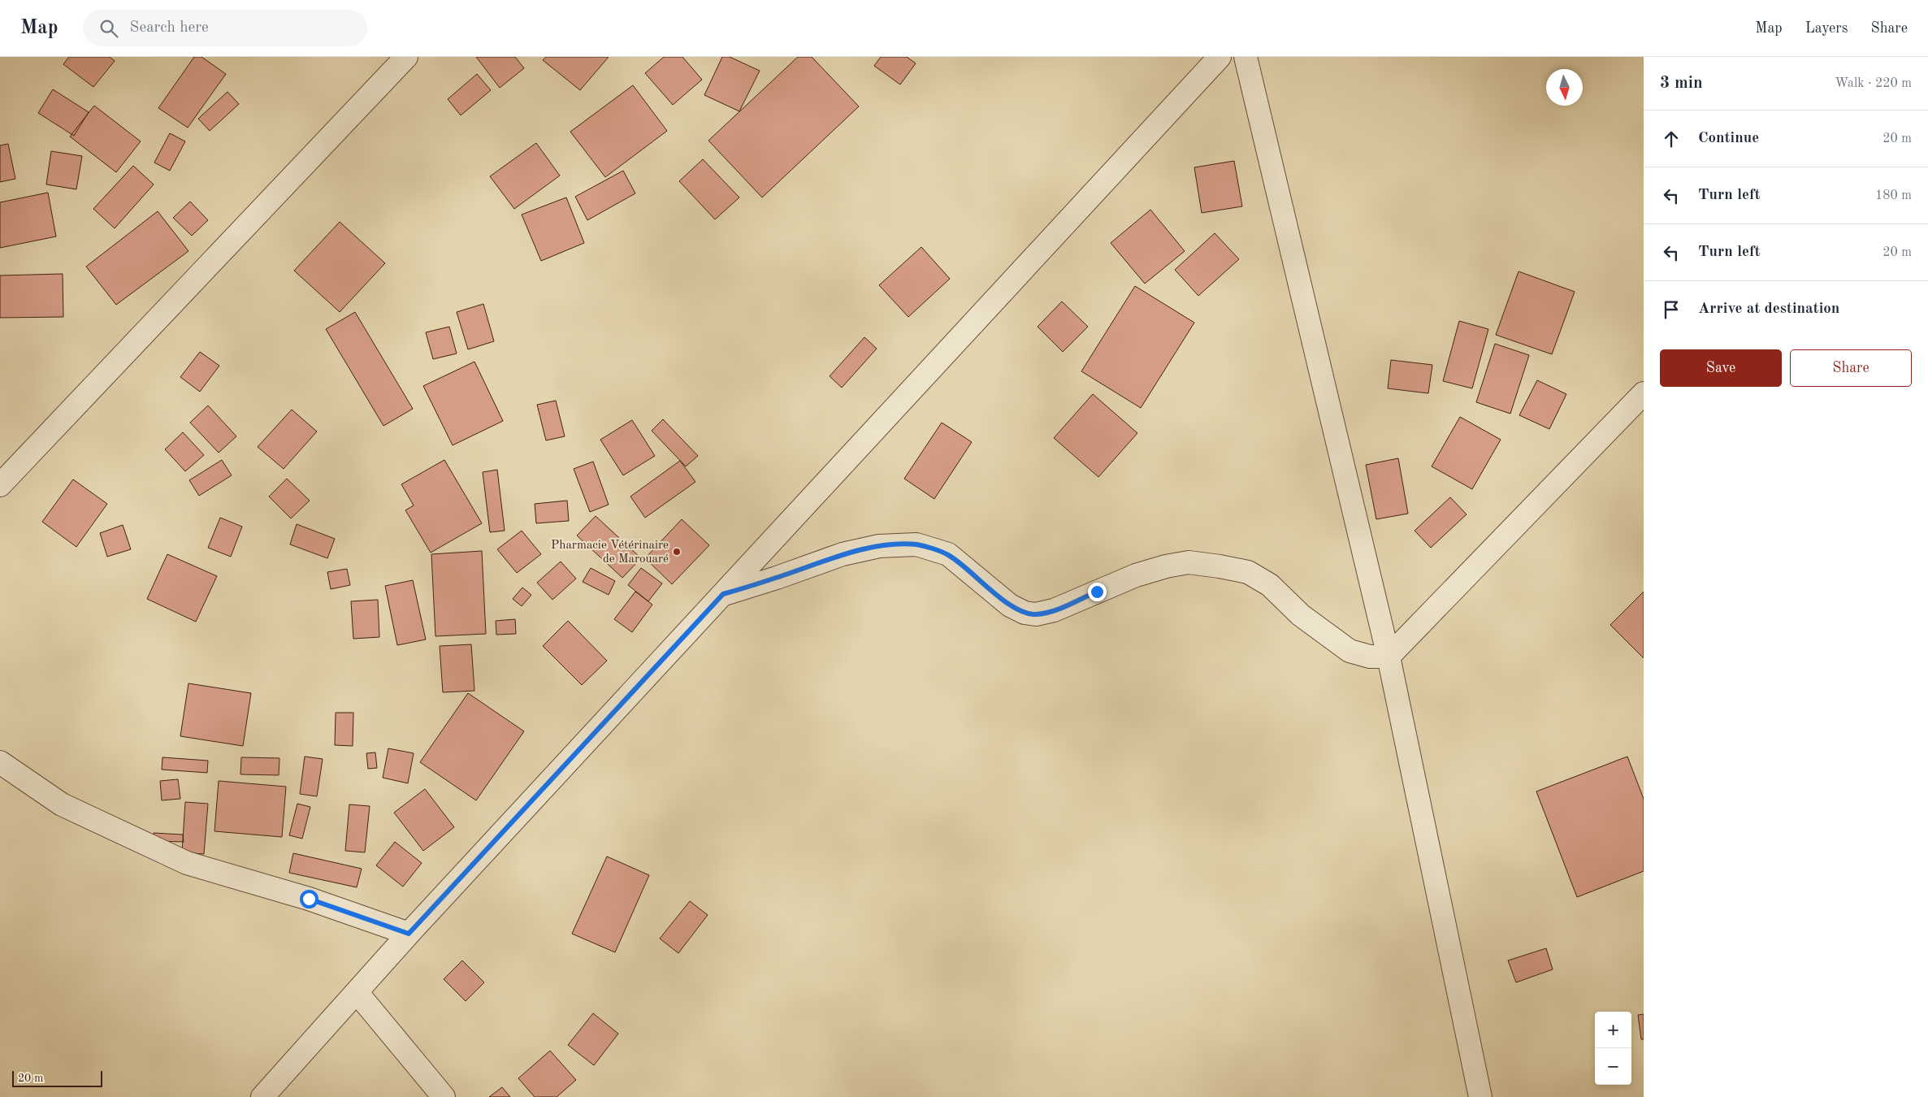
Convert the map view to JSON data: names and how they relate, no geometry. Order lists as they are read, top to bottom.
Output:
{
  "places": ["Pharmacie Vétérinaire de Marouaré"],
  "scale_bar": "20 m",
  "north": "bottom",
  "page": {
    "header": "Map",
    "search": "Search here",
    "nav": ["Map", "Layers", "Share"],
    "heading": ["3 min", "Walk · 220 m"],
    "list": [
      ["Continue", "20 m"],
      ["Turn left", "180 m"],
      ["Turn left", "20 m"],
      "Arrive at destination"
    ],
    "buttons": ["Save", "Share"],
    "map_buttons": ["+", "−"],
    "scale": "20 m"
  }
}
